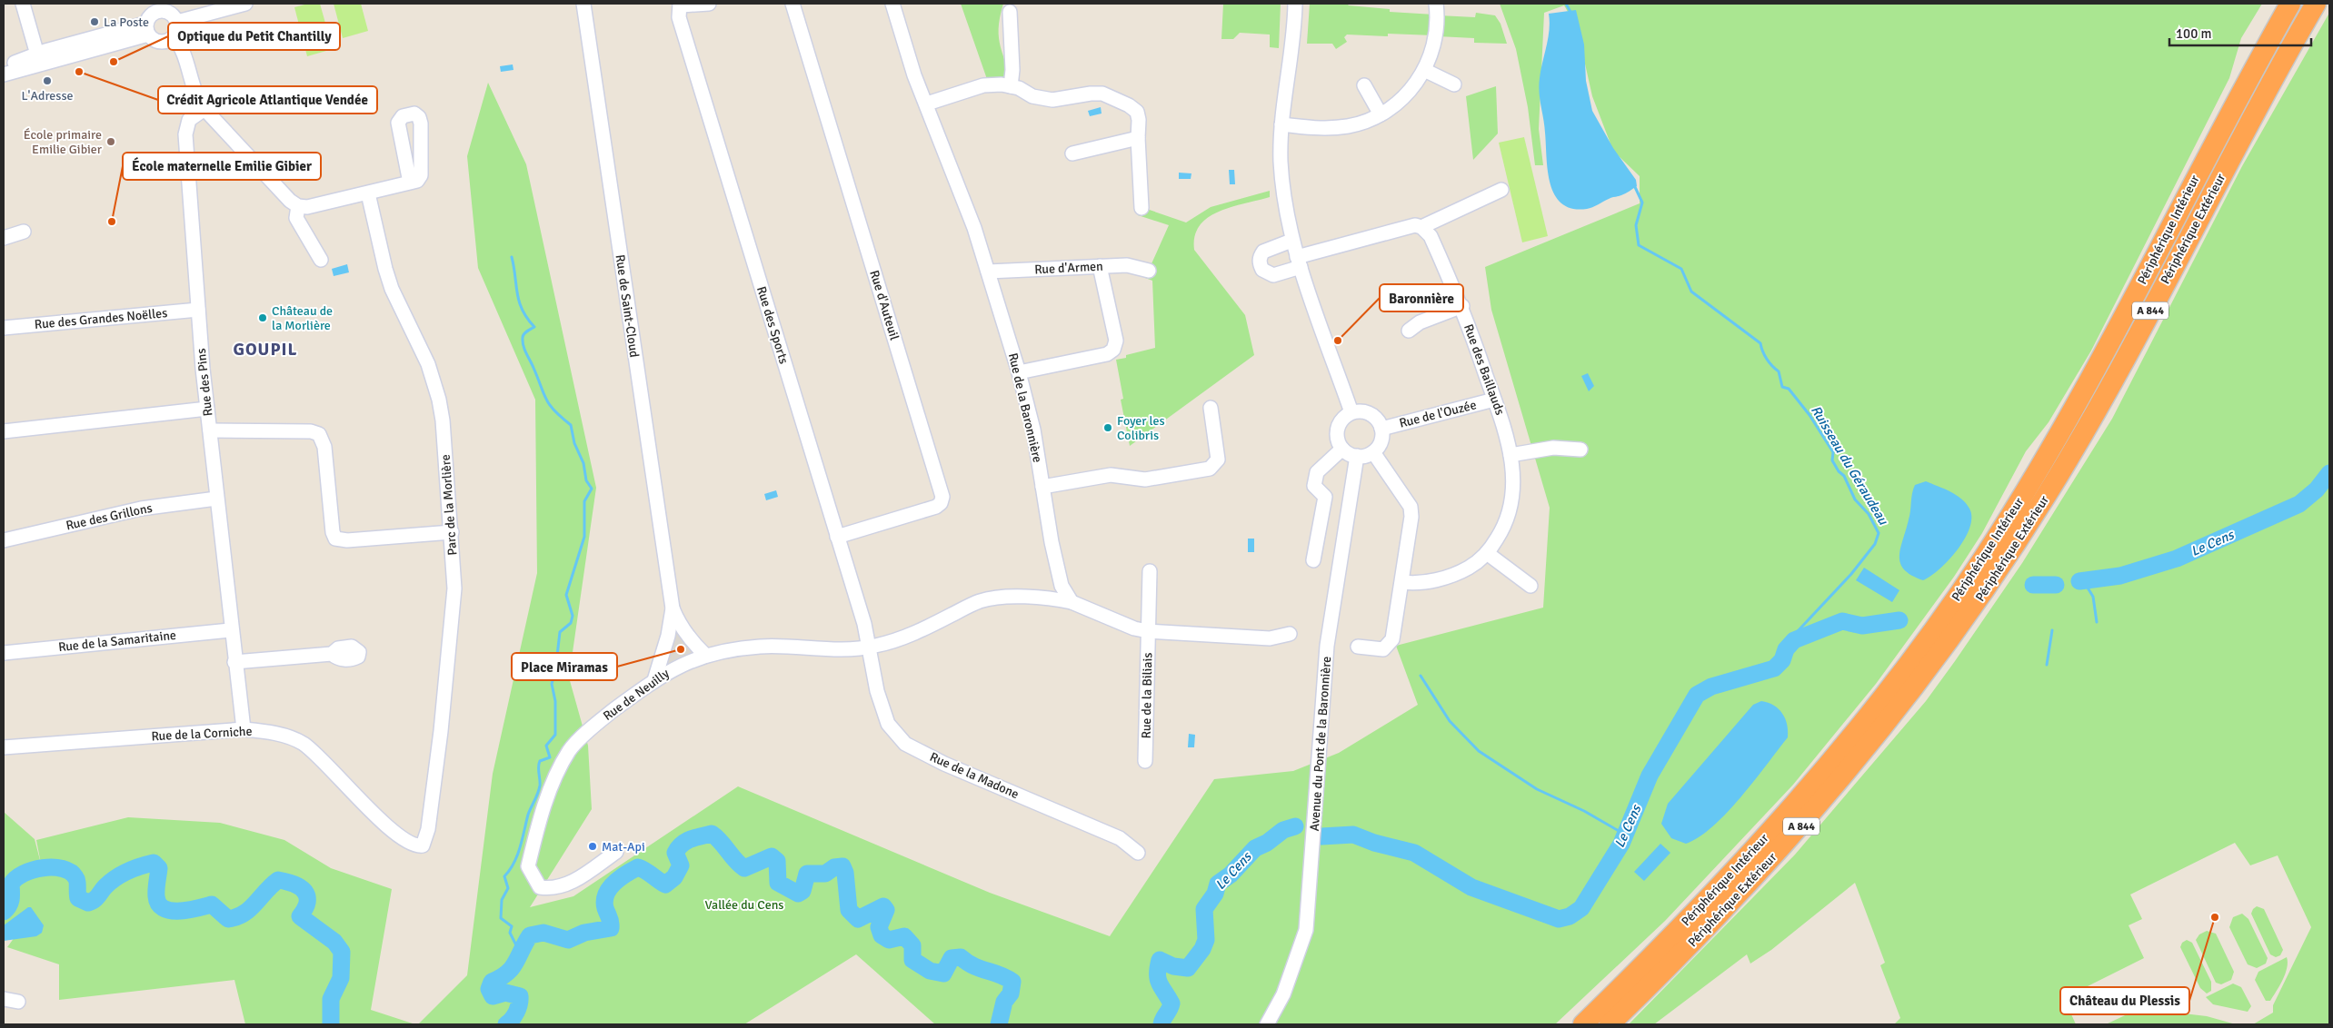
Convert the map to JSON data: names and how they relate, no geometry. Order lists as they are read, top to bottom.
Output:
{
  "streets": {
    "highway": ["Périphérique Extérieur", "Périphérique Intérieur", "A 844"],
    "street": [
      "Rue d'Armen",
      "Rue d'Auteuil",
      "Rue de Saint-Cloud",
      "Rue des Grandes Noëlles",
      "Rue des Sports",
      "Rue des Baillauds",
      "Rue des Pins",
      "Rue de la Baronnière",
      "Rue de l'Ouzée",
      "Parc de la Morlière",
      "Rue des Grillons",
      "Rue de la Samaritaine",
      "Rue de Neuilly",
      "Rue de la Biliais",
      "Rue de la Corniche",
      "Avenue du Pont de la Baronnière",
      "Rue de la Madone"
    ]
  },
  "crossings": [
    ["Rue d'Armen", "Rue de la Baronnière"],
    ["Rue d'Auteuil", "Rue des Sports"],
    ["Rue de Saint-Cloud", "Rue de Neuilly"],
    ["Rue des Grandes Noëlles", "Rue des Pins"],
    ["Rue des Sports", "Rue de Neuilly"],
    ["Rue des Sports", "Rue de la Madone"],
    ["Rue des Baillauds", "Rue de l'Ouzée"],
    ["Rue des Pins", "Rue des Grillons"],
    ["Rue des Pins", "Rue de la Samaritaine"],
    ["Rue des Pins", "Rue de la Corniche"],
    ["Rue de la Baronnière", "Rue de Neuilly"],
    ["Rue de l'Ouzée", "Avenue du Pont de la Baronnière"],
    ["Parc de la Morlière", "Rue de la Corniche"],
    ["Rue de Neuilly", "Rue de la Madone"]
  ],
  "districts": ["GOUPIL"],
  "water": ["Ruisseau du Géraudeau", "Le Cens"],
  "parks": ["Vallée du Cens"],
  "places": [
    "La Poste",
    "Optique du Petit Chantilly",
    "Crédit Agricole Atlantique Vendée",
    "L'Adresse",
    "École primaire Emilie Gibier",
    "École maternelle Emilie Gibier",
    "Château de la Morlière",
    "Baronnière",
    "Foyer les Colibris",
    "Place Miramas",
    "Mat-Api",
    "Château du Plessis"
  ],
  "scale_bar": "100 m"
}
